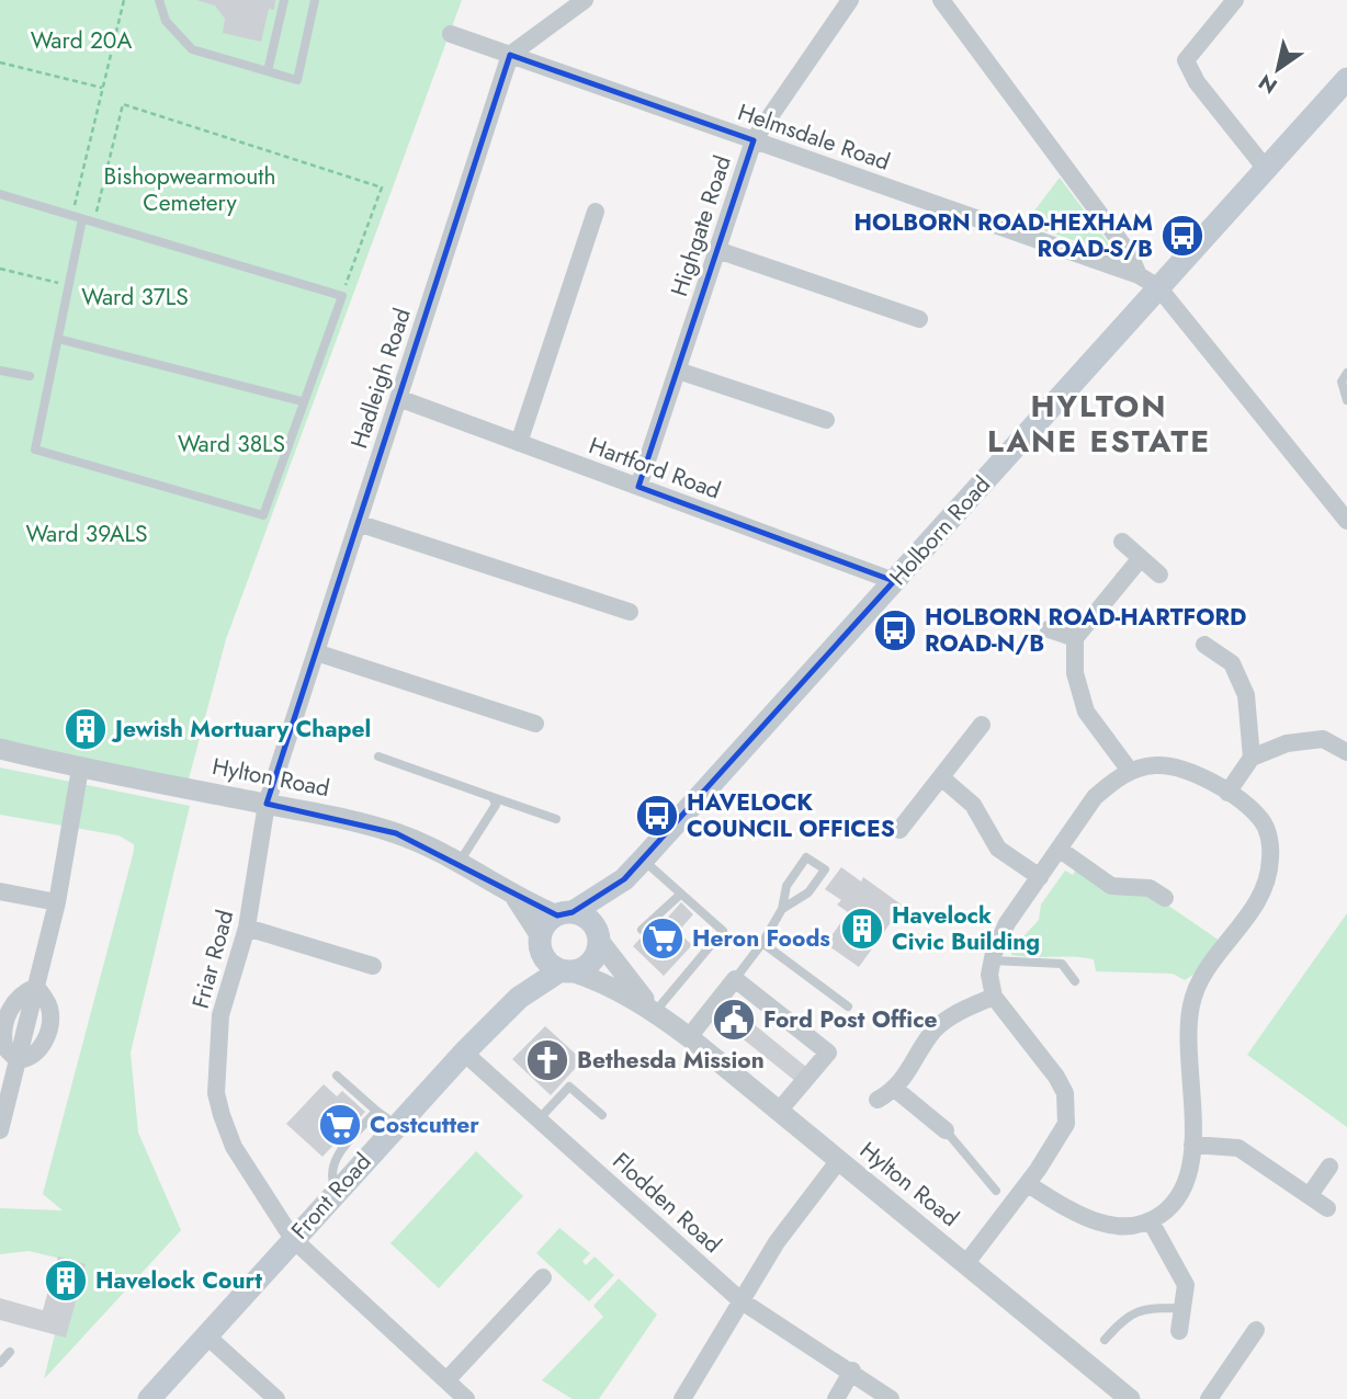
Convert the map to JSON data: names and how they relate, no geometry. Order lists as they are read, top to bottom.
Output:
{
  "streets": {
    "main road": ["Holborn Road", "Front Road"],
    "street": [
      "Helmsdale Road",
      "Highgate Road",
      "Hadleigh Road",
      "Hartford Road",
      "Hylton Road",
      "Friar Road",
      "Flodden Road"
    ]
  },
  "crossings": [
    ["Helmsdale Road", "Highgate Road"],
    ["Helmsdale Road", "Hadleigh Road"],
    ["Helmsdale Road", "Holborn Road"],
    ["Highgate Road", "Hartford Road"],
    ["Hadleigh Road", "Hartford Road"],
    ["Hadleigh Road", "Hylton Road"],
    ["Hadleigh Road", "Friar Road"],
    ["Hartford Road", "Holborn Road"],
    ["Holborn Road", "Hylton Road"],
    ["Holborn Road", "Front Road"],
    ["Hylton Road", "Friar Road"],
    ["Hylton Road", "Front Road"],
    ["Friar Road", "Front Road"],
    ["Front Road", "Flodden Road"]
  ],
  "districts": ["HYLTON LANE ESTATE"],
  "parks": [
    "Ward 20A",
    "Bishopwearmouth Cemetery",
    "Ward 37LS",
    "Ward 38LS",
    "Ward 39ALS"
  ],
  "places": {
    "bus stop": ["HOLBORN ROAD-HEXHAM ROAD-S/B", "HOLBORN ROAD-HARTFORD ROAD-N/B", "HAVELOCK COUNCIL OFFICES"],
    "building": ["Jewish Mortuary Chapel", "Havelock Civic Building", "Havelock Court"],
    "supermarket": ["Heron Foods", "Costcutter"],
    "public building": ["Ford Post Office"],
    "church": ["Bethesda Mission"]
  },
  "north": "bottom left"
}
